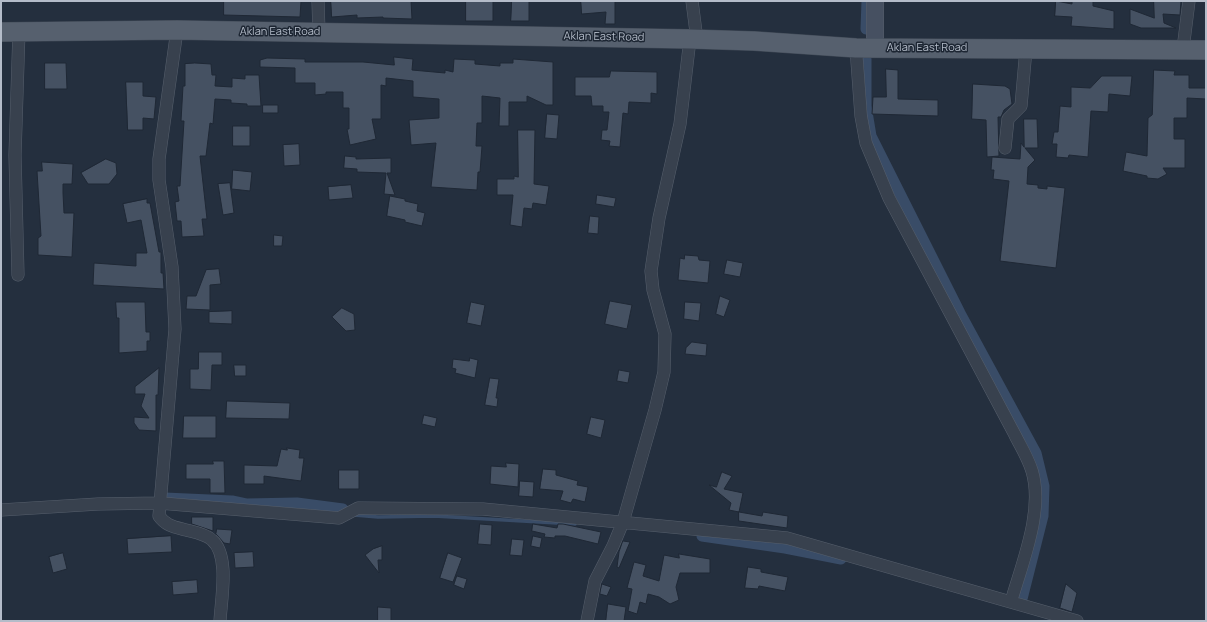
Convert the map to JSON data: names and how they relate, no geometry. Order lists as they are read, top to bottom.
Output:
{
  "streets": {
    "main road": ["Aklan East Road"]
  }
}
